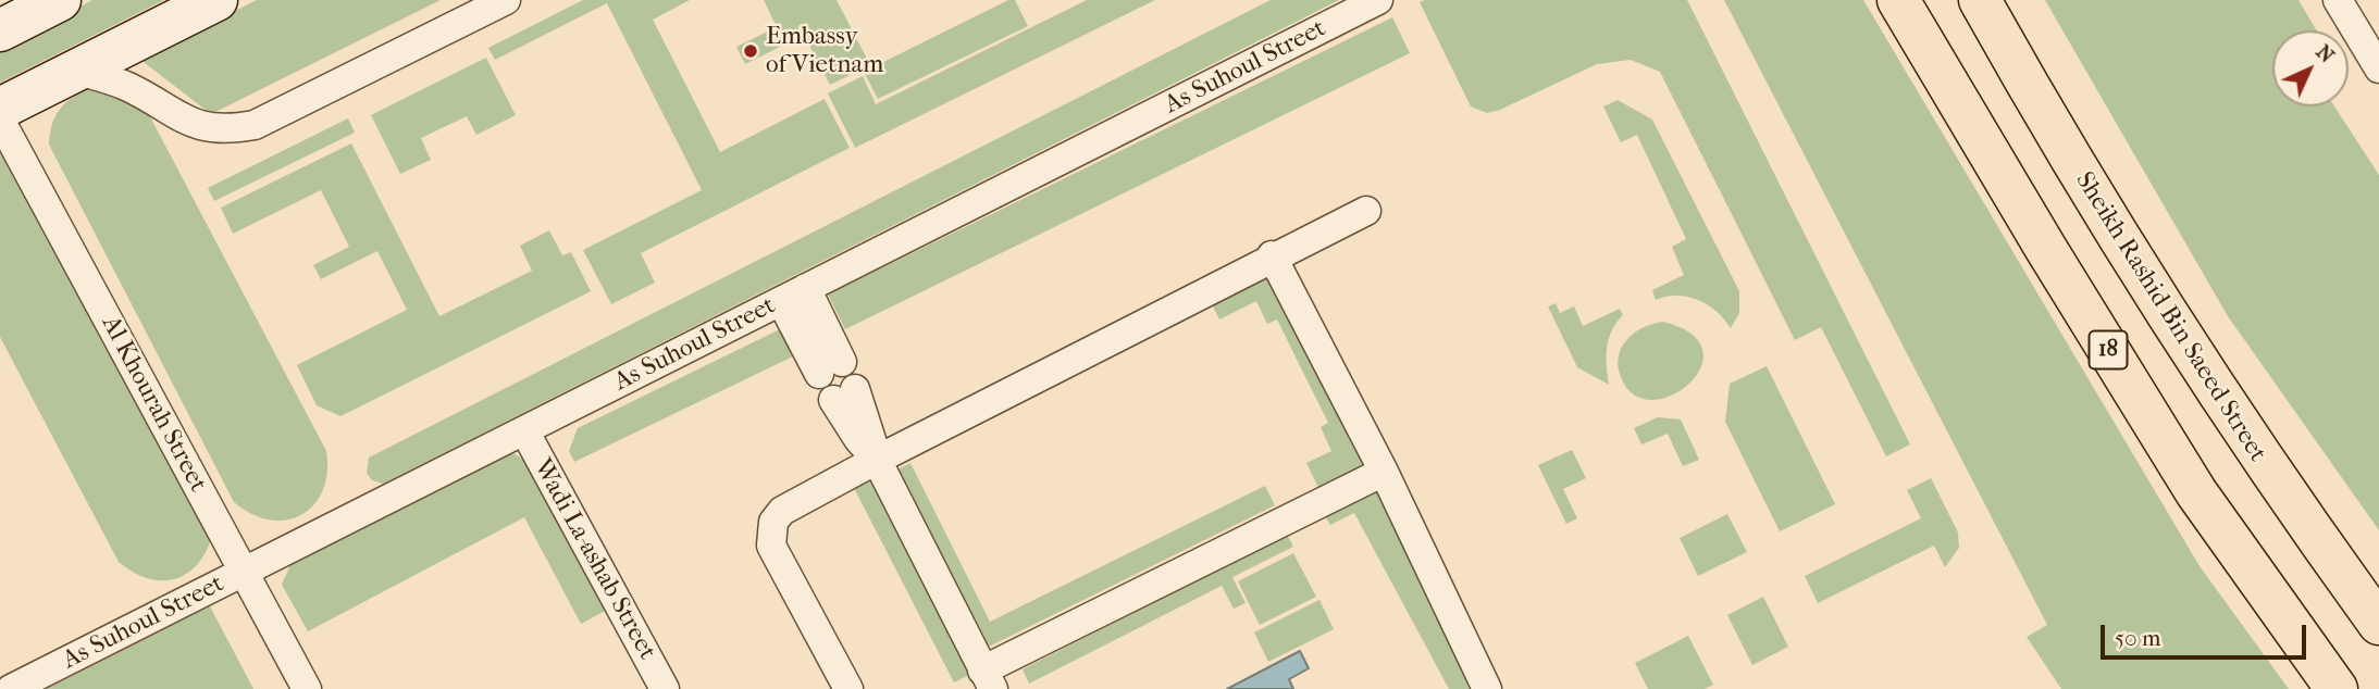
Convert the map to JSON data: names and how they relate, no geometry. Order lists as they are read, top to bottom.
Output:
{
  "streets": {
    "main road": ["Sheikh Rashid Bin Saeed Street", "18"],
    "street": ["As Suhoul Street", "Al Khourah Street", "Wadi La-ashab Street"]
  },
  "crossings": [
    ["As Suhoul Street", "Al Khourah Street"],
    ["As Suhoul Street", "Wadi La-ashab Street"]
  ],
  "places": ["Embassy of Vietnam"],
  "scale_bar": "50 m",
  "north": "top right"
}
